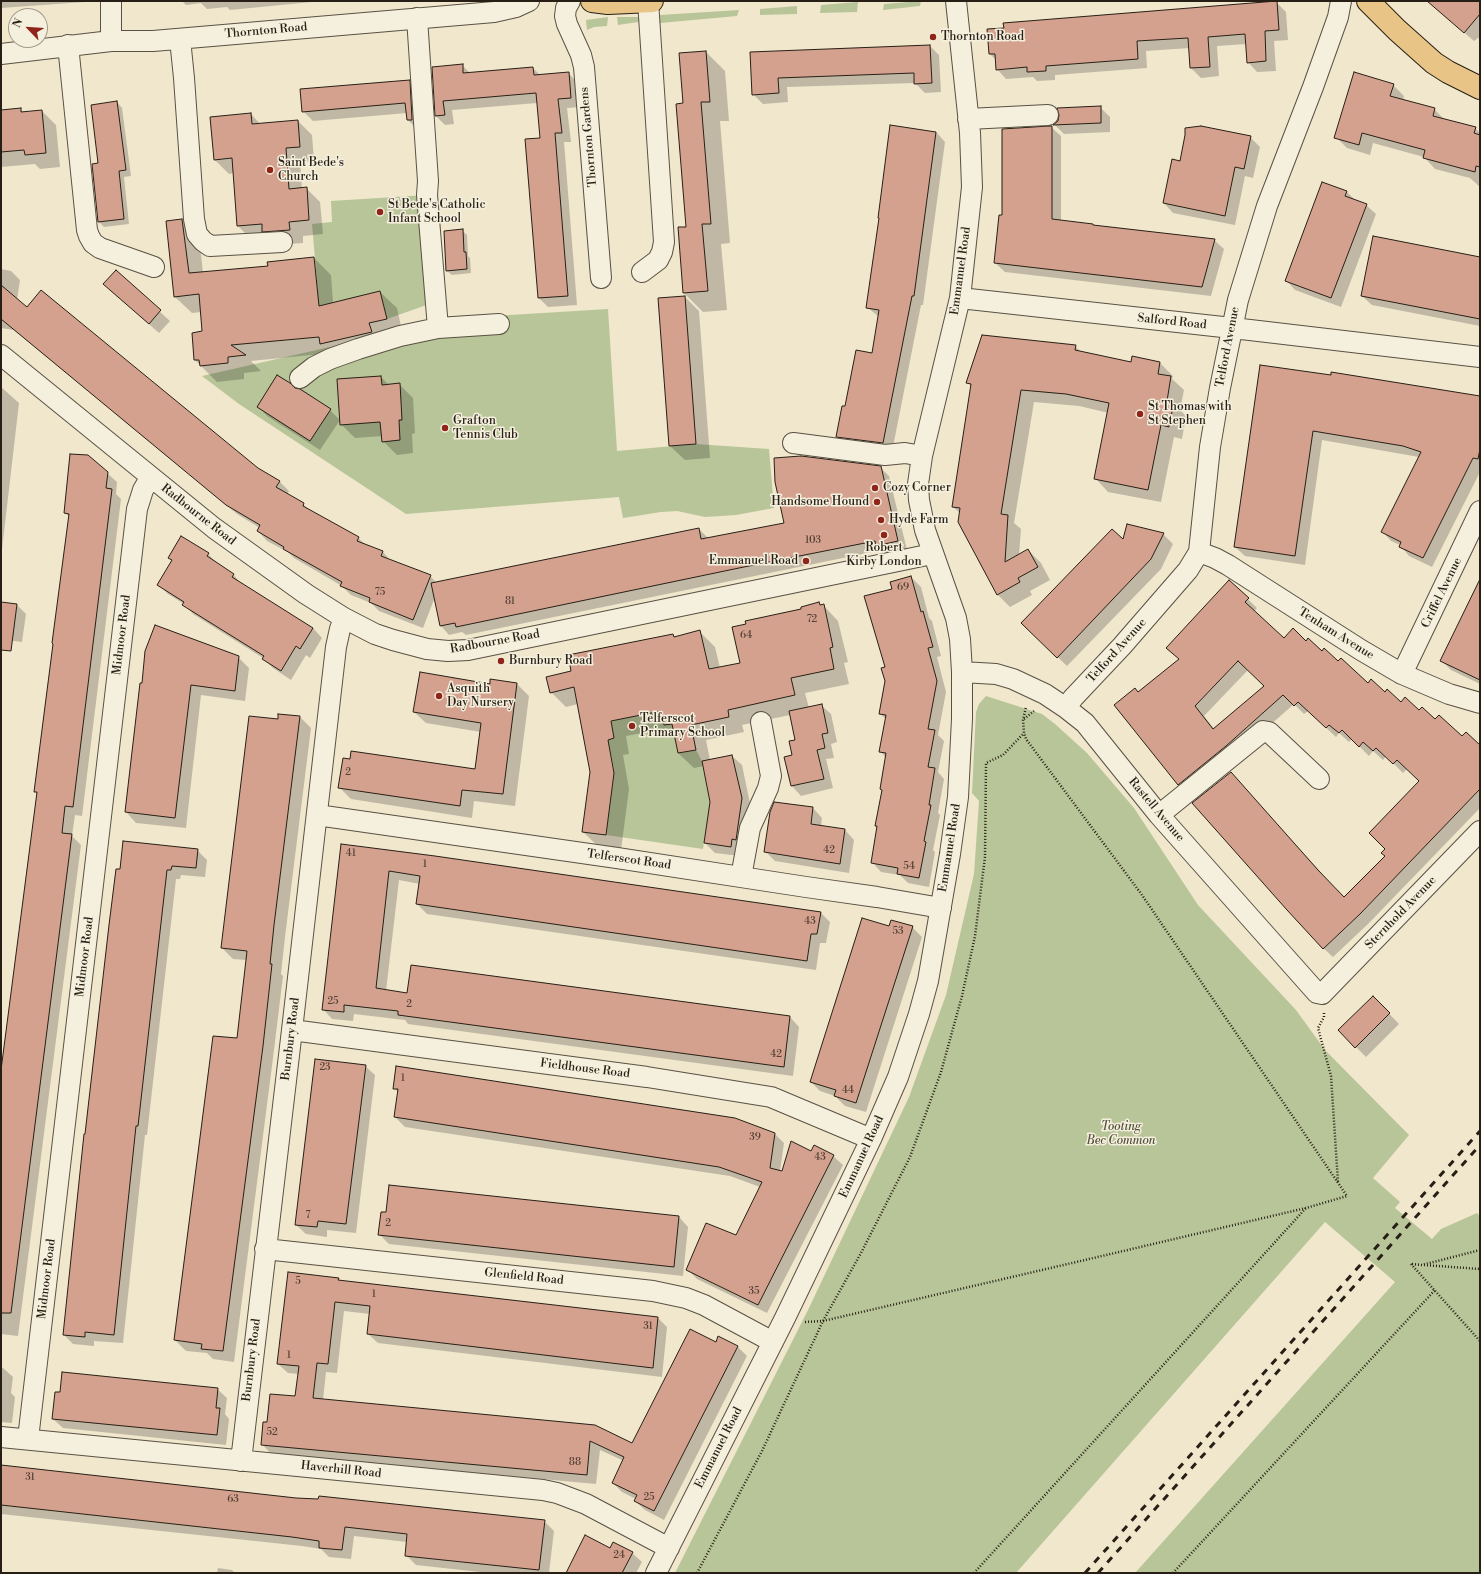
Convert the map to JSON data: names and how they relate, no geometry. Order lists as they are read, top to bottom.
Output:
{
  "streets": {
    "street": [
      "Thornton Road",
      "Thornton Gardens",
      "Emmanuel Road",
      "Salford Road",
      "Telford Avenue",
      "Radbourne Road",
      "Criffel Avenue",
      "Tenham Avenue",
      "Midmoor Road",
      "Rastell Avenue",
      "Telferscot Road",
      "Sternhold Avenue",
      "Burnbury Road",
      "Fieldhouse Road",
      "Glenfield Road",
      "Haverhill Road"
    ]
  },
  "crossings": [
    ["Emmanuel Road", "Salford Road"],
    ["Emmanuel Road", "Radbourne Road"],
    ["Emmanuel Road", "Rastell Avenue"],
    ["Emmanuel Road", "Telferscot Road"],
    ["Emmanuel Road", "Fieldhouse Road"],
    ["Emmanuel Road", "Glenfield Road"],
    ["Emmanuel Road", "Haverhill Road"],
    ["Salford Road", "Telford Avenue"],
    ["Telford Avenue", "Tenham Avenue"],
    ["Telford Avenue", "Rastell Avenue"],
    ["Radbourne Road", "Midmoor Road"],
    ["Radbourne Road", "Burnbury Road"],
    ["Criffel Avenue", "Tenham Avenue"],
    ["Midmoor Road", "Haverhill Road"],
    ["Rastell Avenue", "Sternhold Avenue"],
    ["Telferscot Road", "Burnbury Road"],
    ["Burnbury Road", "Fieldhouse Road"],
    ["Burnbury Road", "Glenfield Road"],
    ["Burnbury Road", "Haverhill Road"]
  ],
  "parks": ["Tooting Bec Common"],
  "places": [
    "Thornton Road",
    "Saint Bede's Church",
    "St Bede's Catholic Infant School",
    "St Thomas with St Stephen",
    "Grafton Tennis Club",
    "Cozy Corner",
    "Handsome Hound",
    "Hyde Farm",
    "Robert Kirby London",
    "Emmanuel Road",
    "Burnbury Road",
    "Asquith Day Nursery",
    "Telferscot Primary School"
  ],
  "house_numbers": [
    "103",
    "69",
    "75",
    "81",
    "72",
    "64",
    "2",
    "42",
    "41",
    "1",
    "54",
    "43",
    "53",
    "25",
    "2",
    "42",
    "23",
    "1",
    "44",
    "39",
    "43",
    "7",
    "2",
    "5",
    "35",
    "1",
    "31",
    "1",
    "52",
    "88",
    "31",
    "25",
    "63",
    "24"
  ],
  "north": "top left"
}
